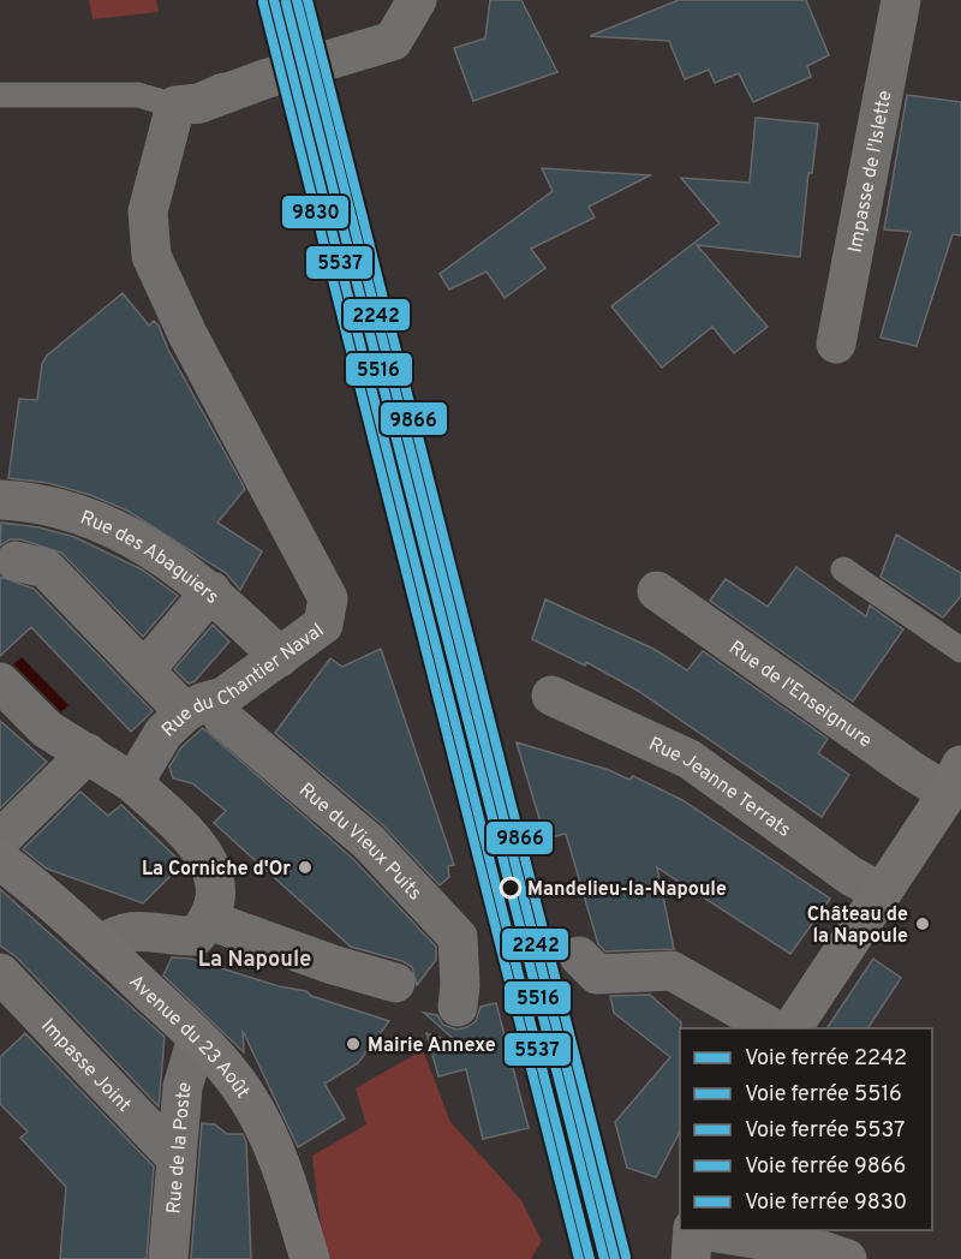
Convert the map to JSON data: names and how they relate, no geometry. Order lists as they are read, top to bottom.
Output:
{
  "streets": {
    "street": [
      "Impasse de l'Islette",
      "Rue des Abaguiers",
      "Rue du Chantier Naval",
      "Rue de l'Enseignure",
      "Rue Jeanne Terrats",
      "Rue du Vieux Puits",
      "Avenue du 23 Août",
      "Impasse Joint",
      "Rue de la Poste"
    ]
  },
  "crossings": [
    ["Rue des Abaguiers", "Rue du Chantier Naval"],
    ["Rue du Chantier Naval", "Rue du Vieux Puits"],
    ["Avenue du 23 Août", "Rue de la Poste"],
    ["Impasse Joint", "Rue de la Poste"]
  ],
  "districts": ["La Napoule"],
  "places": [
    "La Corniche d'Or",
    "Mandelieu-la-Napoule",
    "Château de la Napoule",
    "Mairie Annexe"
  ],
  "lines": [
    "rail line 2242",
    "rail line 5537",
    "rail line 9866",
    "rail line 5516",
    "rail line 9830"
  ],
  "legend": [
    "Voie ferrée 2242",
    "Voie ferrée 5516",
    "Voie ferrée 5537",
    "Voie ferrée 9866",
    "Voie ferrée 9830"
  ]
}
